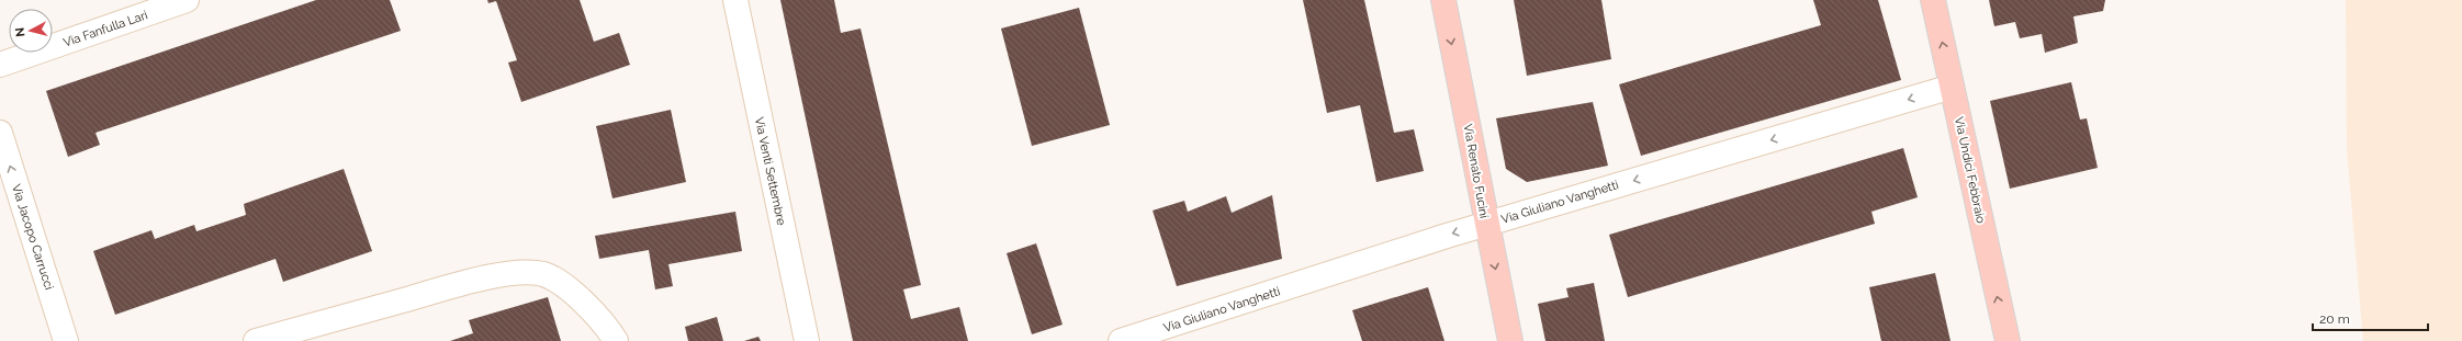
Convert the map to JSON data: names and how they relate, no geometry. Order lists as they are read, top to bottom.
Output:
{
  "streets": {
    "main road": ["Via Undici Febbraio", "Via Renato Fucini"],
    "street": [
      "Via Fanfulla Lari",
      "Via Venti Settembre",
      "Via Giuliano Vanghetti",
      "Via Jacopo Carrucci"
    ]
  },
  "crossings": [
    ["Via Undici Febbraio", "Via Giuliano Vanghetti"],
    ["Via Renato Fucini", "Via Giuliano Vanghetti"]
  ],
  "one_way": [
    "Via Undici Febbraio",
    "Via Renato Fucini",
    "Via Giuliano Vanghetti",
    "Via Jacopo Carrucci"
  ],
  "scale_bar": "20 m",
  "north": "left"
}
